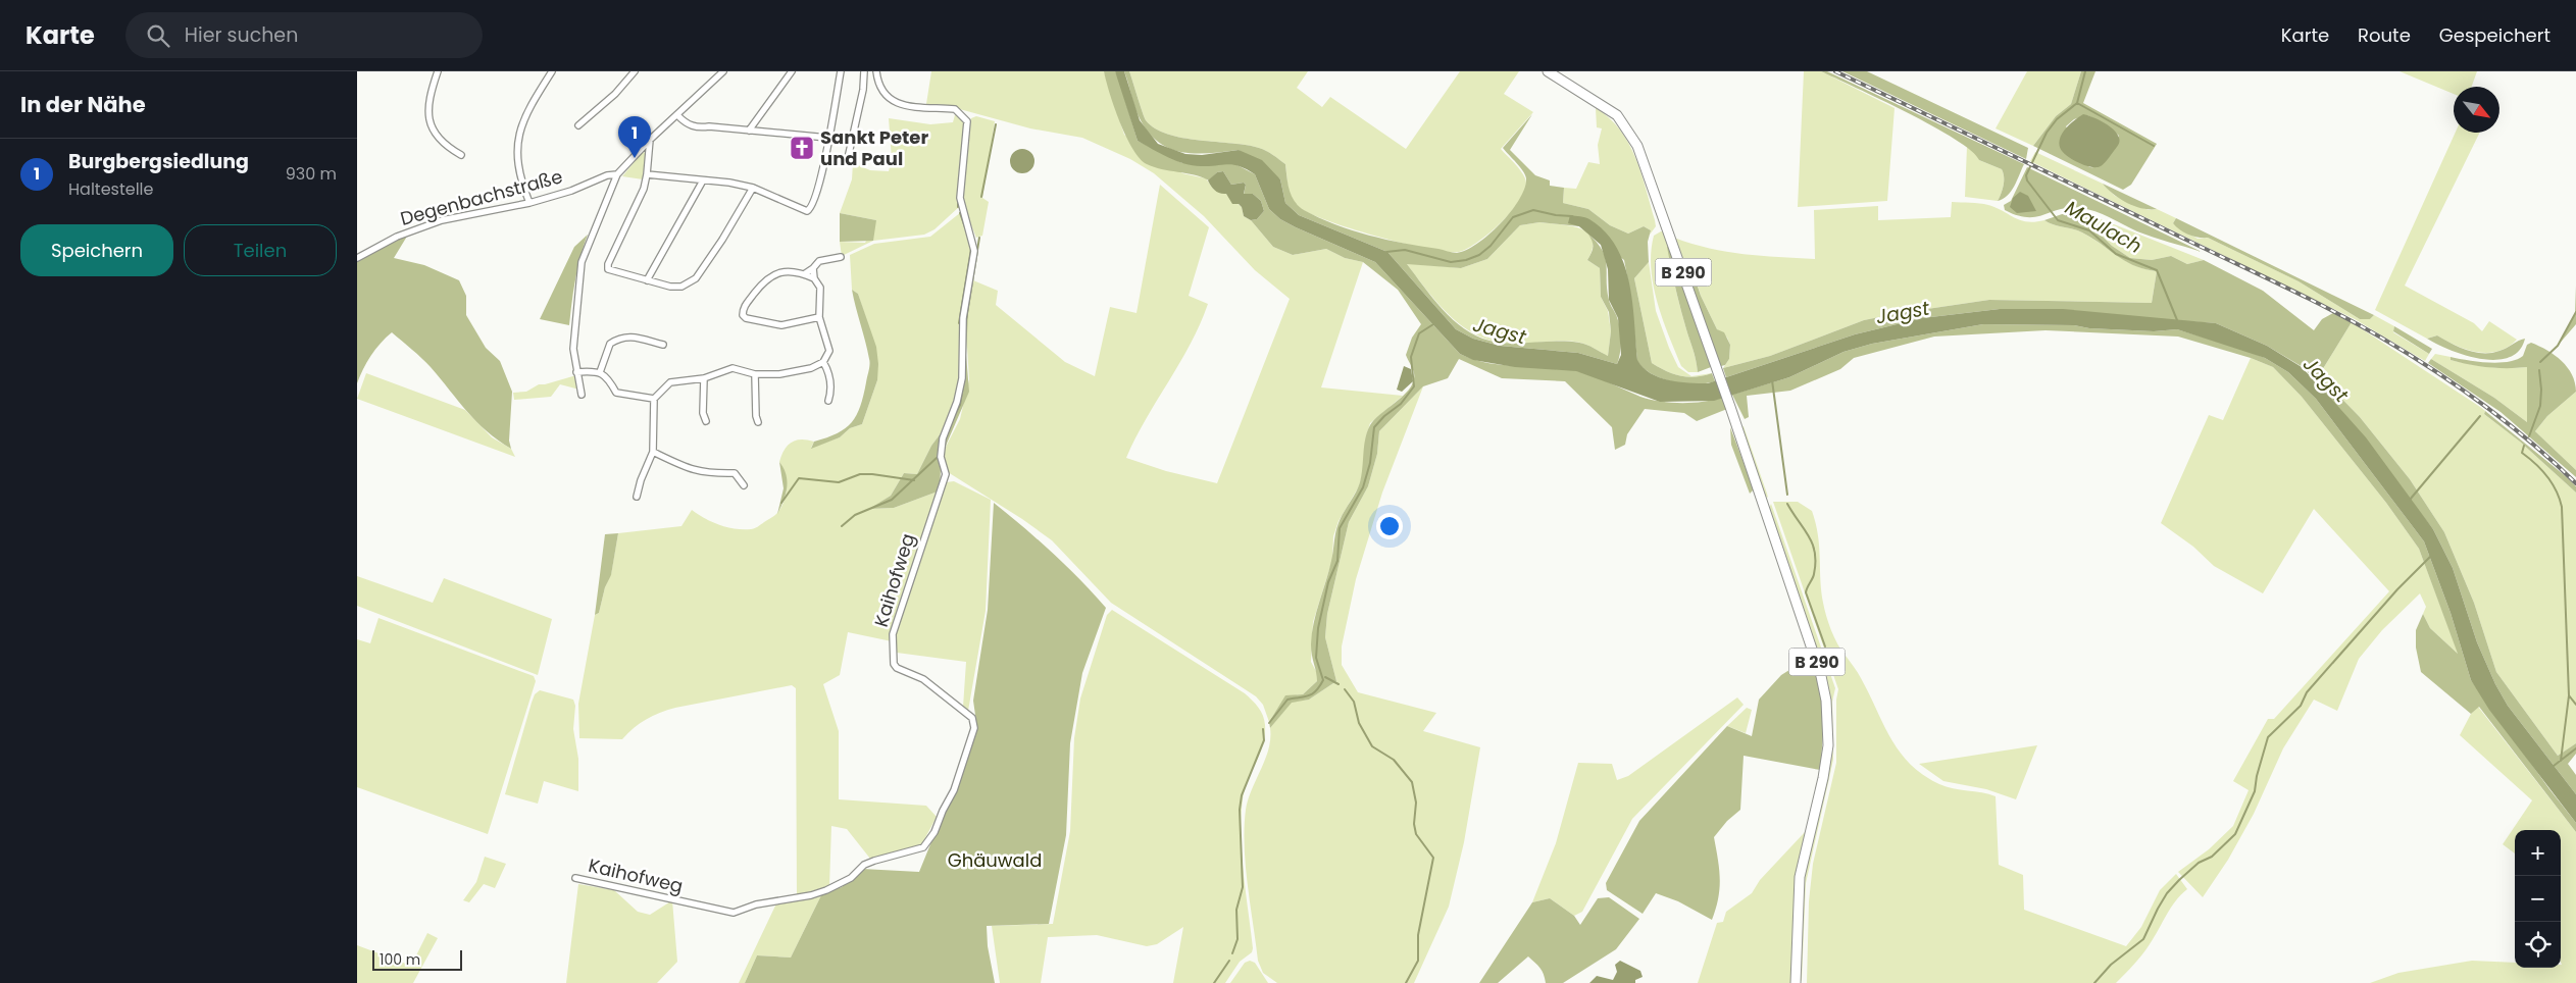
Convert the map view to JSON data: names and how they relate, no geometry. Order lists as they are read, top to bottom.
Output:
{
  "streets": {
    "main road": ["B 290"],
    "street": ["Degenbachstraße", "Kaihofweg"]
  },
  "water": ["Maulach", "Jagst"],
  "parks": ["Ghäuwald"],
  "places": {
    "church": ["Sankt Peter und Paul"]
  },
  "scale_bar": "100 m",
  "north": "bottom right",
  "page": {
    "header": "Karte",
    "search": "Hier suchen",
    "nav": ["Karte", "Route", "Gespeichert"],
    "heading": "In der Nähe",
    "pins": "1",
    "list": [
      {
        "mark": "1",
        "name": "Burgbergsiedlung",
        "note": "Haltestelle",
        "value": "930 m"
      }
    ],
    "buttons": ["Speichern", "Teilen"],
    "map_buttons": ["+", "−"],
    "scale": "100 m"
  }
}
